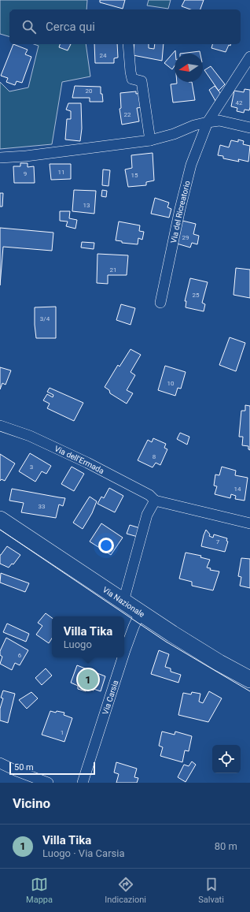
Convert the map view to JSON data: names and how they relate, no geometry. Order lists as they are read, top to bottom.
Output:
{
  "streets": {
    "main road": ["Via Nazionale"],
    "street": ["Via del Ricreatorio", "Via dell'Ermada", "Via Carsia"]
  },
  "crossings": [
    ["Via Nazionale", "Via Carsia"]
  ],
  "house_numbers": [
    "24",
    "20",
    "42",
    "22",
    "11",
    "9",
    "15",
    "13",
    "29",
    "21",
    "25",
    "3/4",
    "10",
    "8",
    "3",
    "14",
    "33",
    "7",
    "6",
    "1"
  ],
  "scale_bar": "50 m",
  "north": "left",
  "page": {
    "search": "Cerca qui",
    "popup": ["Villa Tika", "Luogo"],
    "pins": "1",
    "scale": "50 m",
    "heading": "Vicino",
    "list": [
      {
        "mark": "1",
        "name": "Villa Tika",
        "note": "Luogo · Via Carsia",
        "value": "80 m"
      }
    ],
    "nav": ["Mappa", "Indicazioni", "Salvati"]
  }
}
